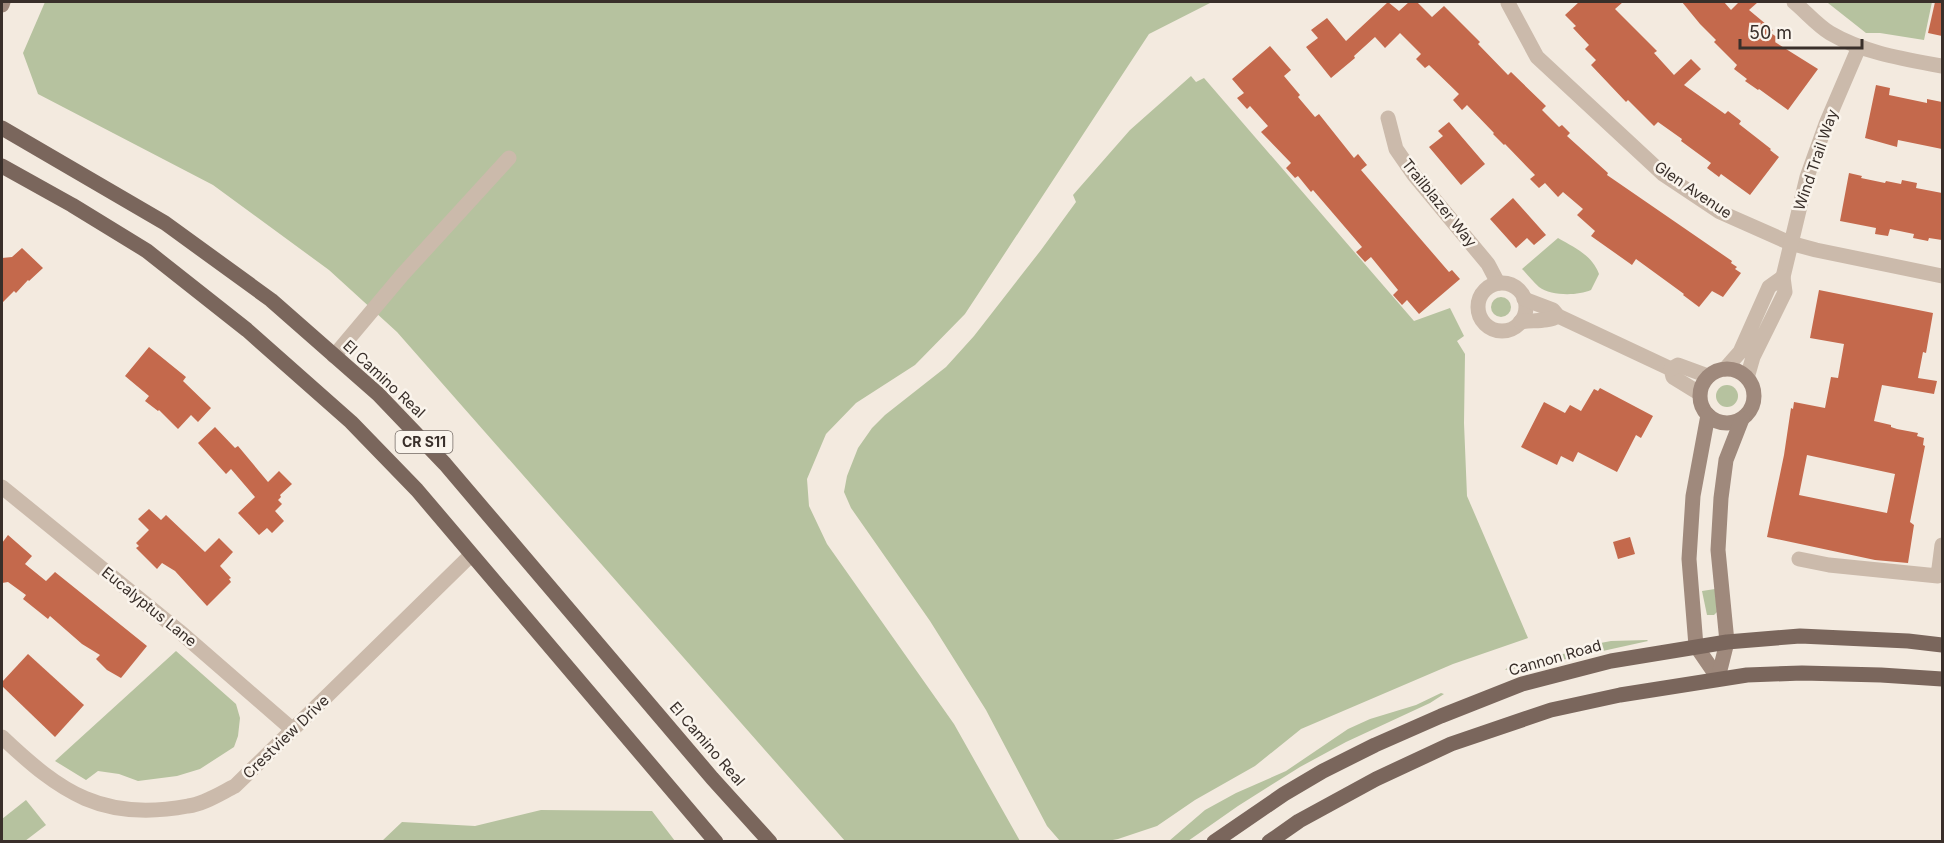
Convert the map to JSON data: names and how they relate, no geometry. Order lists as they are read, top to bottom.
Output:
{
  "streets": {
    "main road": ["El Camino Real", "CR S11", "Cannon Road"],
    "street": [
      "Wind Trail Way",
      "Glen Avenue",
      "Trailblazer Way",
      "Eucalyptus Lane",
      "Crestview Drive"
    ]
  },
  "crossings": [
    ["Wind Trail Way", "Glen Avenue"],
    ["Wind Trail Way", "Cannon Road"],
    ["CR S11", "Crestview Drive"],
    ["Eucalyptus Lane", "Crestview Drive"]
  ],
  "scale_bar": "50 m"
}
